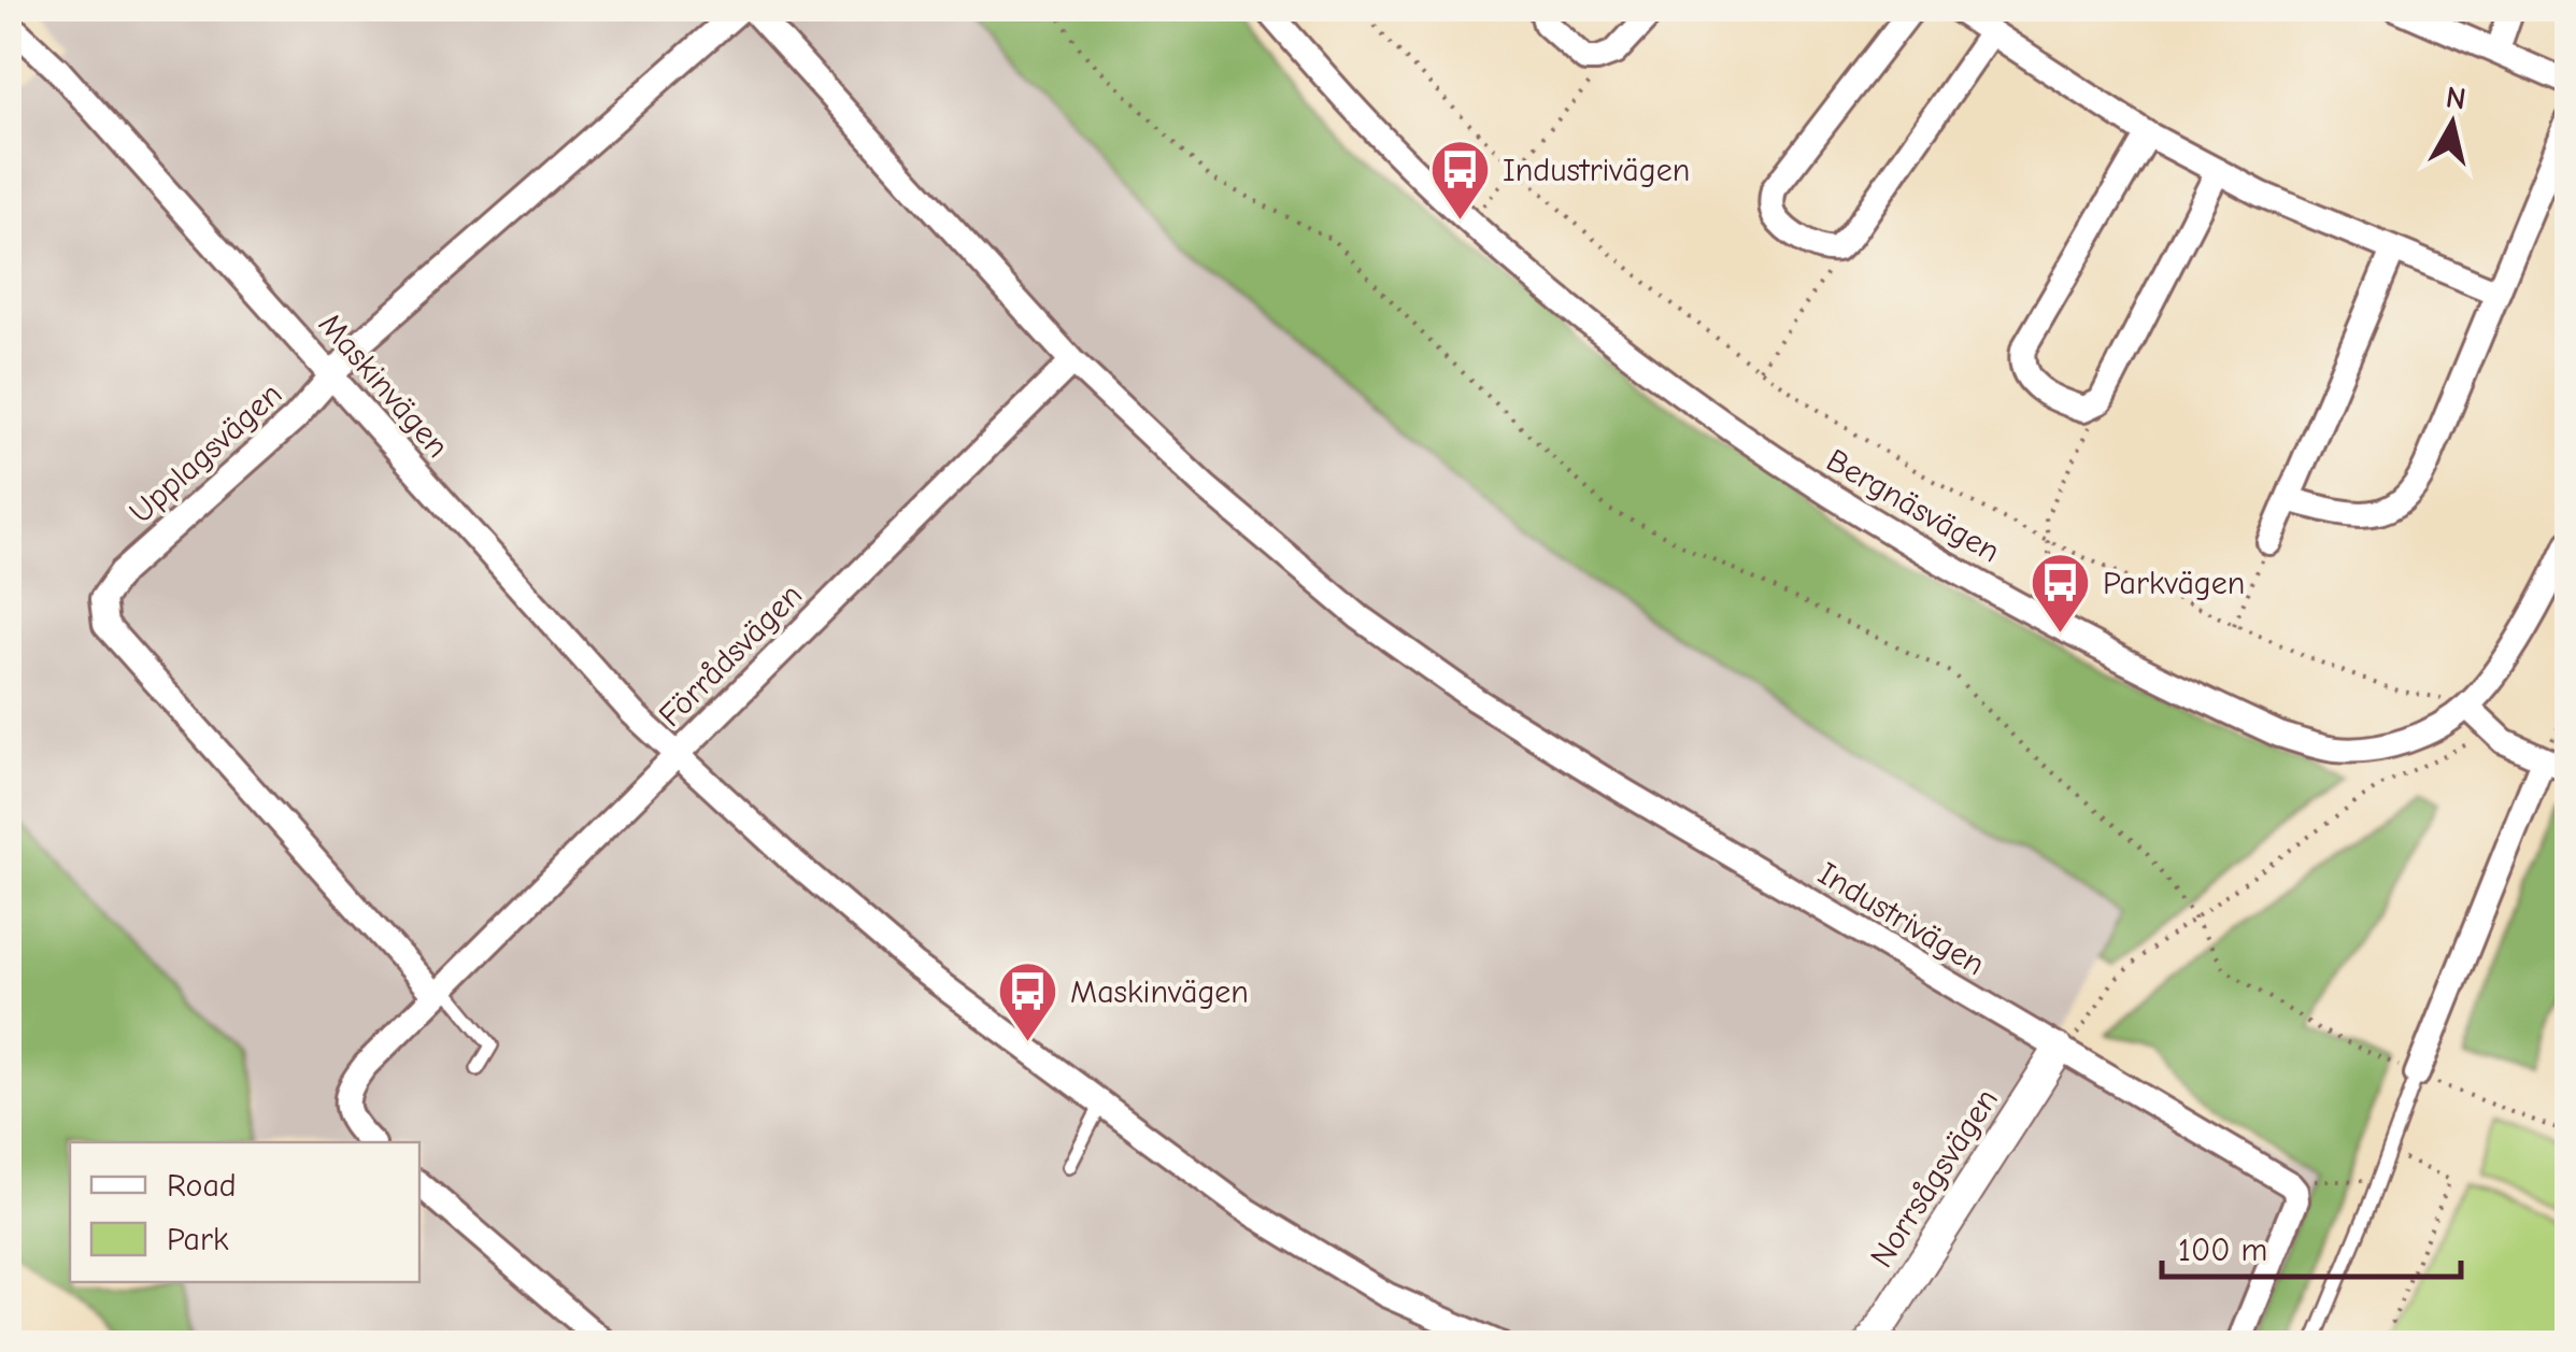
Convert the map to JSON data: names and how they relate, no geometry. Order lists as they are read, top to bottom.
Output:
{
  "streets": {
    "street": [
      "Maskinvägen",
      "Upplagsvägen",
      "Bergnäsvägen",
      "Förrådsvägen",
      "Industrivägen",
      "Norrsågsvägen"
    ]
  },
  "crossings": [
    ["Maskinvägen", "Upplagsvägen"],
    ["Maskinvägen", "Förrådsvägen"],
    ["Upplagsvägen", "Förrådsvägen"],
    ["Förrådsvägen", "Industrivägen"],
    ["Industrivägen", "Norrsågsvägen"]
  ],
  "places": {
    "bus stop": ["Industrivägen", "Parkvägen", "Maskinvägen"]
  },
  "legend": ["Road", "Park"],
  "scale_bar": "100 m",
  "north": "top"
}
